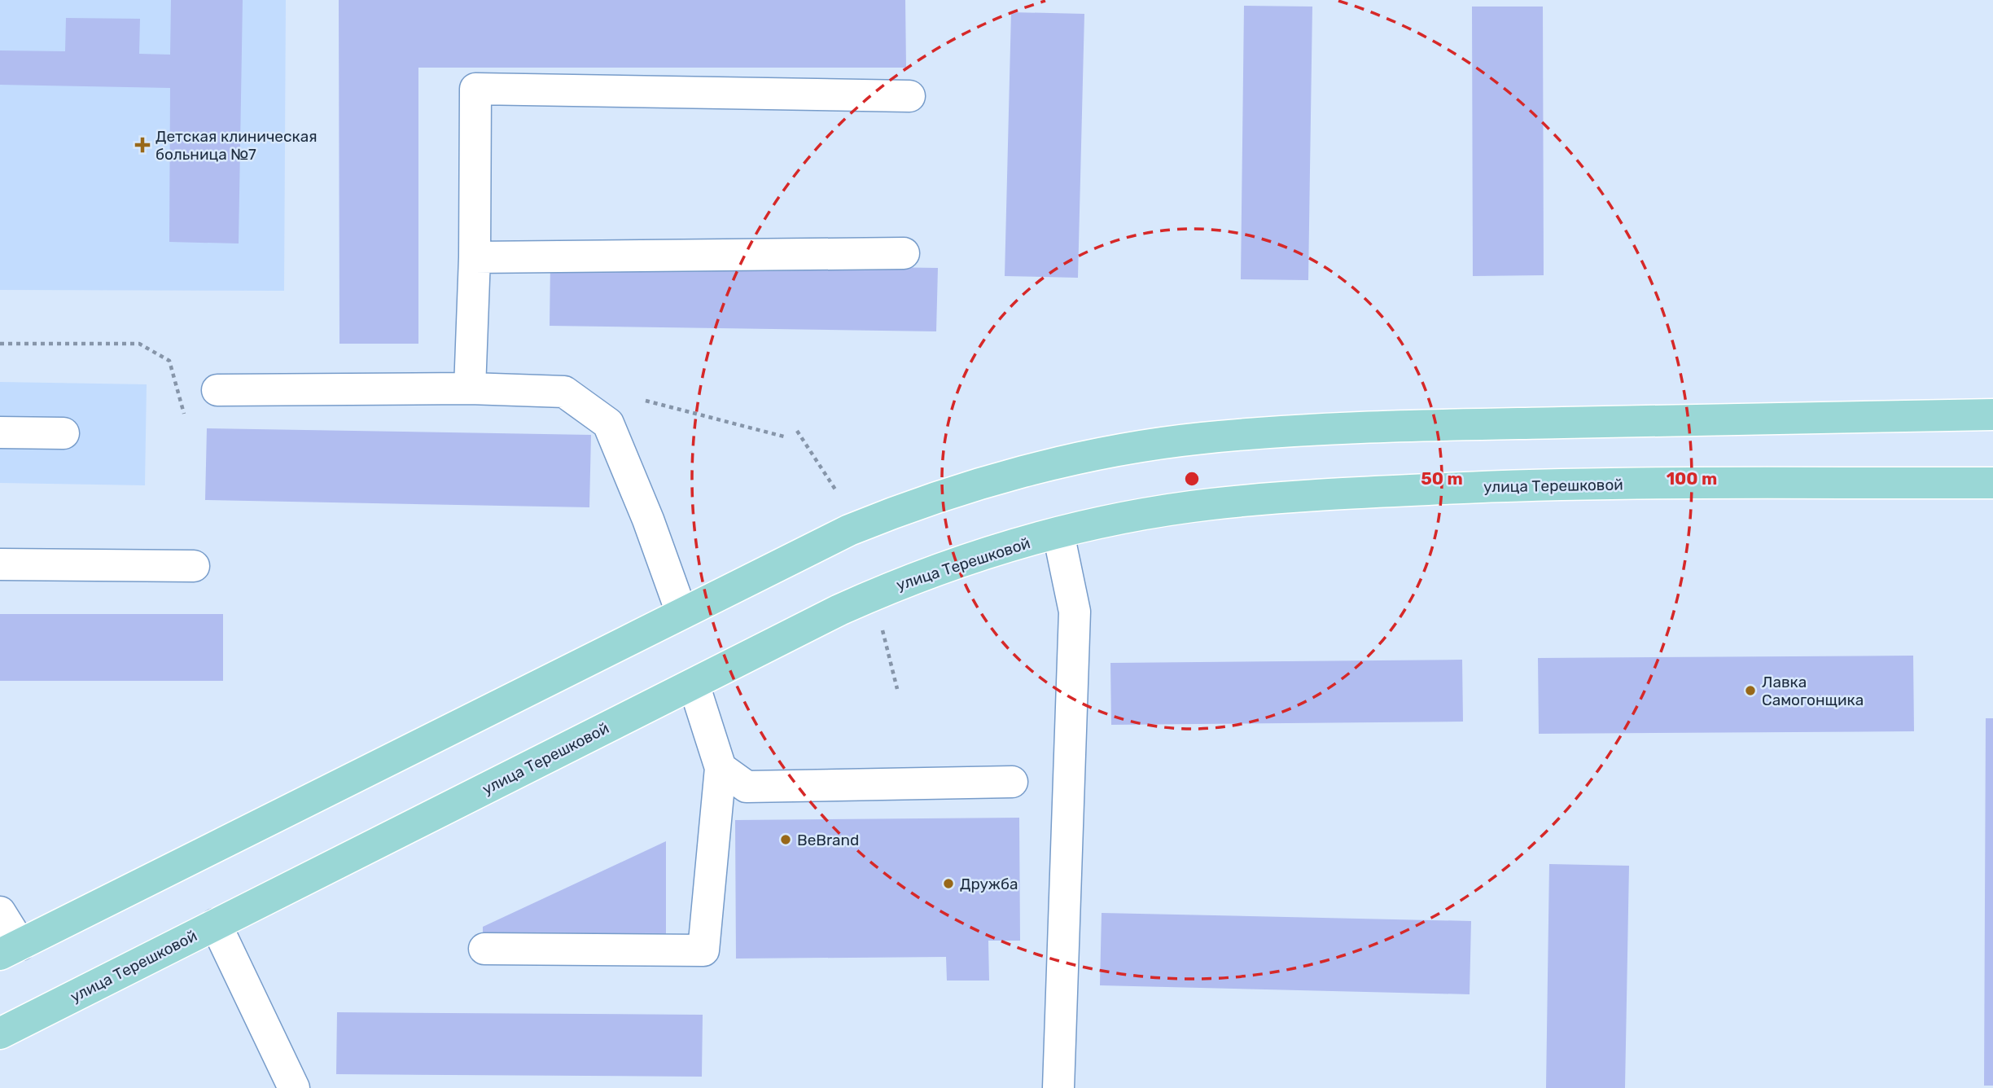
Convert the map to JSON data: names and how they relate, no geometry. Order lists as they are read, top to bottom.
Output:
{
  "streets": {
    "main road": ["улица Терешковой"]
  },
  "places": {
    "health": ["Детская клиническая больница №7"],
    "other": ["Лавка Самогонщика", "BeBrand", "Дружба"]
  },
  "rings": ["50 m", "100 m"]
}
